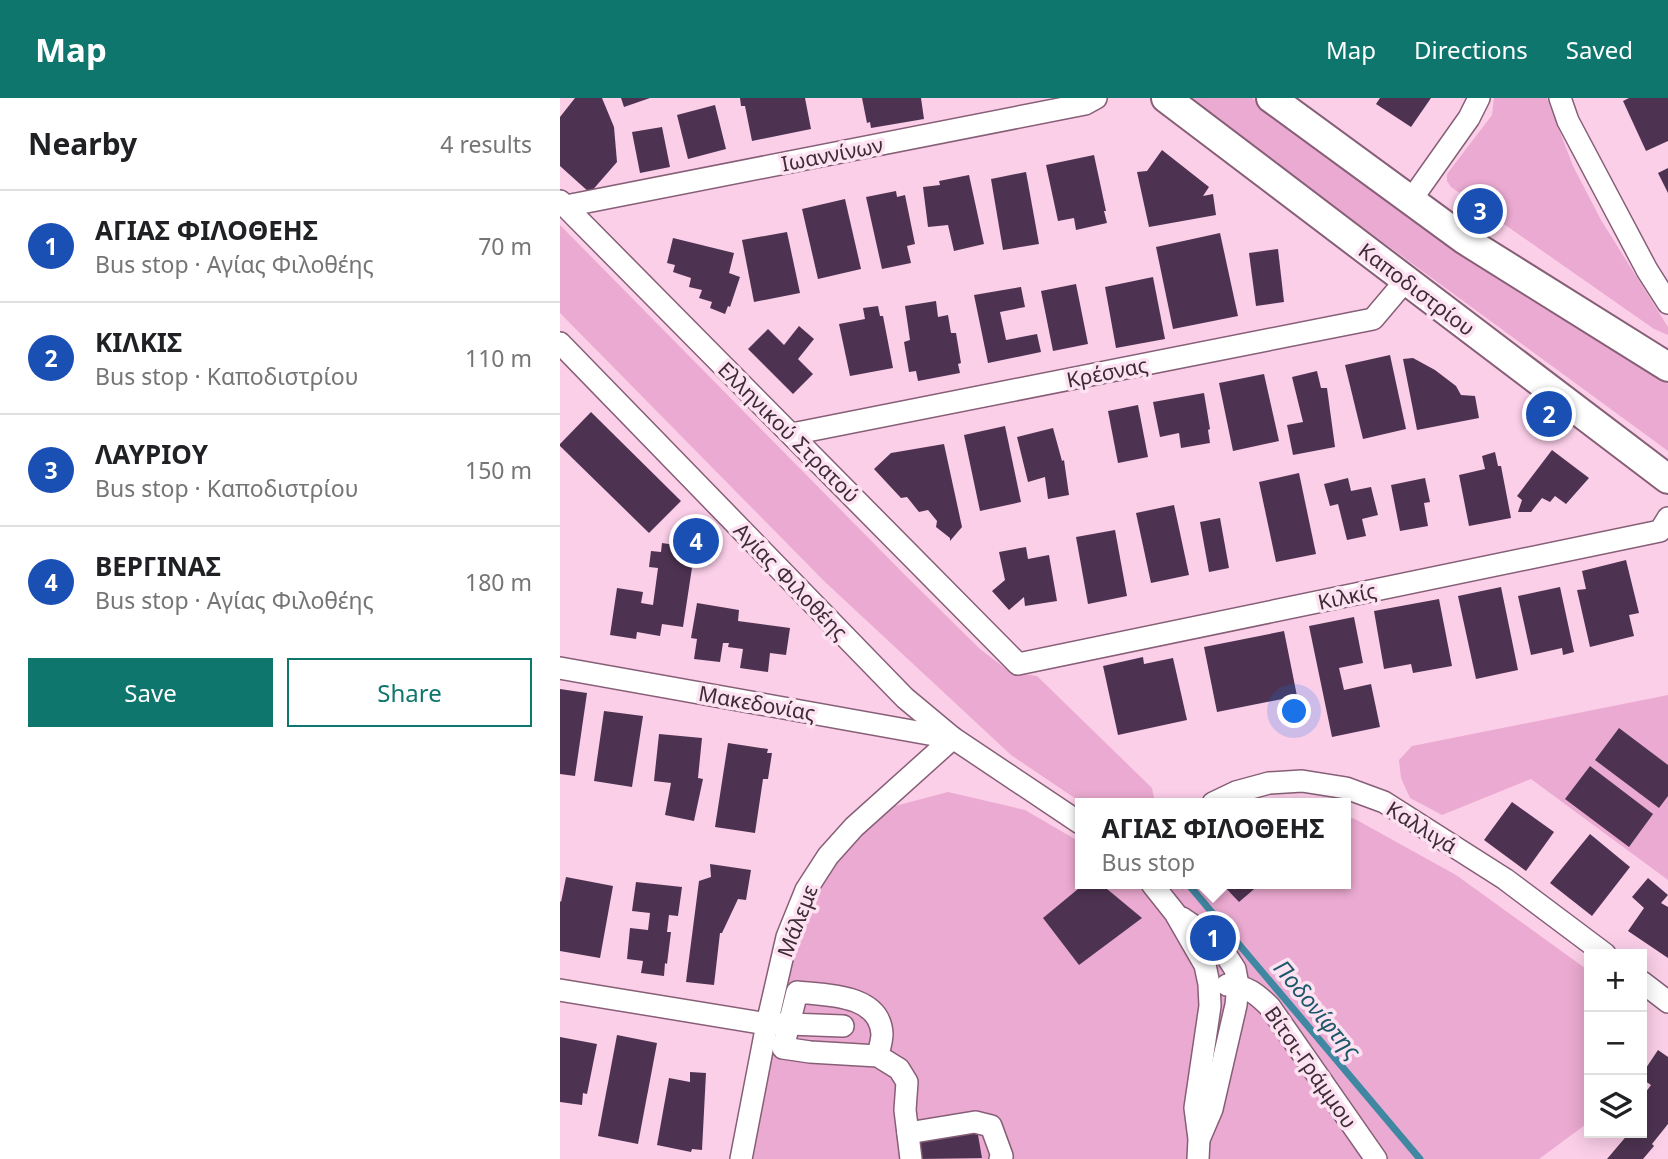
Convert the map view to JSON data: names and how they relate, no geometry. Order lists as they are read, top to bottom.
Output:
{
  "streets": {
    "main road": ["Καποδιστρίου"],
    "street": [
      "Ιωαννίνων",
      "Κρέσνας",
      "Ελληνικού Στρατού",
      "Αγίας Φιλοθέης",
      "Κιλκίς",
      "Μακεδονίας",
      "Καλλιγά",
      "Μάλεμε",
      "Βίτσι-Γράμμου"
    ]
  },
  "crossings": [
    ["Ιωαννίνων", "Ελληνικού Στρατού"],
    ["Καποδιστρίου", "Κρέσνας"],
    ["Κρέσνας", "Ελληνικού Στρατού"],
    ["Ελληνικού Στρατού", "Κιλκίς"],
    ["Αγίας Φιλοθέης", "Μακεδονίας"],
    ["Αγίας Φιλοθέης", "Μάλεμε"],
    ["Μακεδονίας", "Μάλεμε"]
  ],
  "water": ["Ποδονίφτης"],
  "page": {
    "header": "Map",
    "nav": ["Map", "Directions", "Saved"],
    "heading": ["Nearby", "4 results"],
    "pins": [
      "3",
      "2",
      "4",
      "1"
    ],
    "list": [
      {
        "mark": "1",
        "name": "ΑΓΙΑΣ ΦΙΛΟΘΕΗΣ",
        "note": "Bus stop · Αγίας Φιλοθέης",
        "value": "70 m"
      },
      {
        "mark": "2",
        "name": "ΚΙΛΚΙΣ",
        "note": "Bus stop · Καποδιστρίου",
        "value": "110 m"
      },
      {
        "mark": "3",
        "name": "ΛΑΥΡΙΟΥ",
        "note": "Bus stop · Καποδιστρίου",
        "value": "150 m"
      },
      {
        "mark": "4",
        "name": "ΒΕΡΓΙΝΑΣ",
        "note": "Bus stop · Αγίας Φιλοθέης",
        "value": "180 m"
      }
    ],
    "buttons": ["Save", "Share"],
    "popup": ["ΑΓΙΑΣ ΦΙΛΟΘΕΗΣ", "Bus stop"],
    "map_buttons": ["+", "−"]
  }
}
